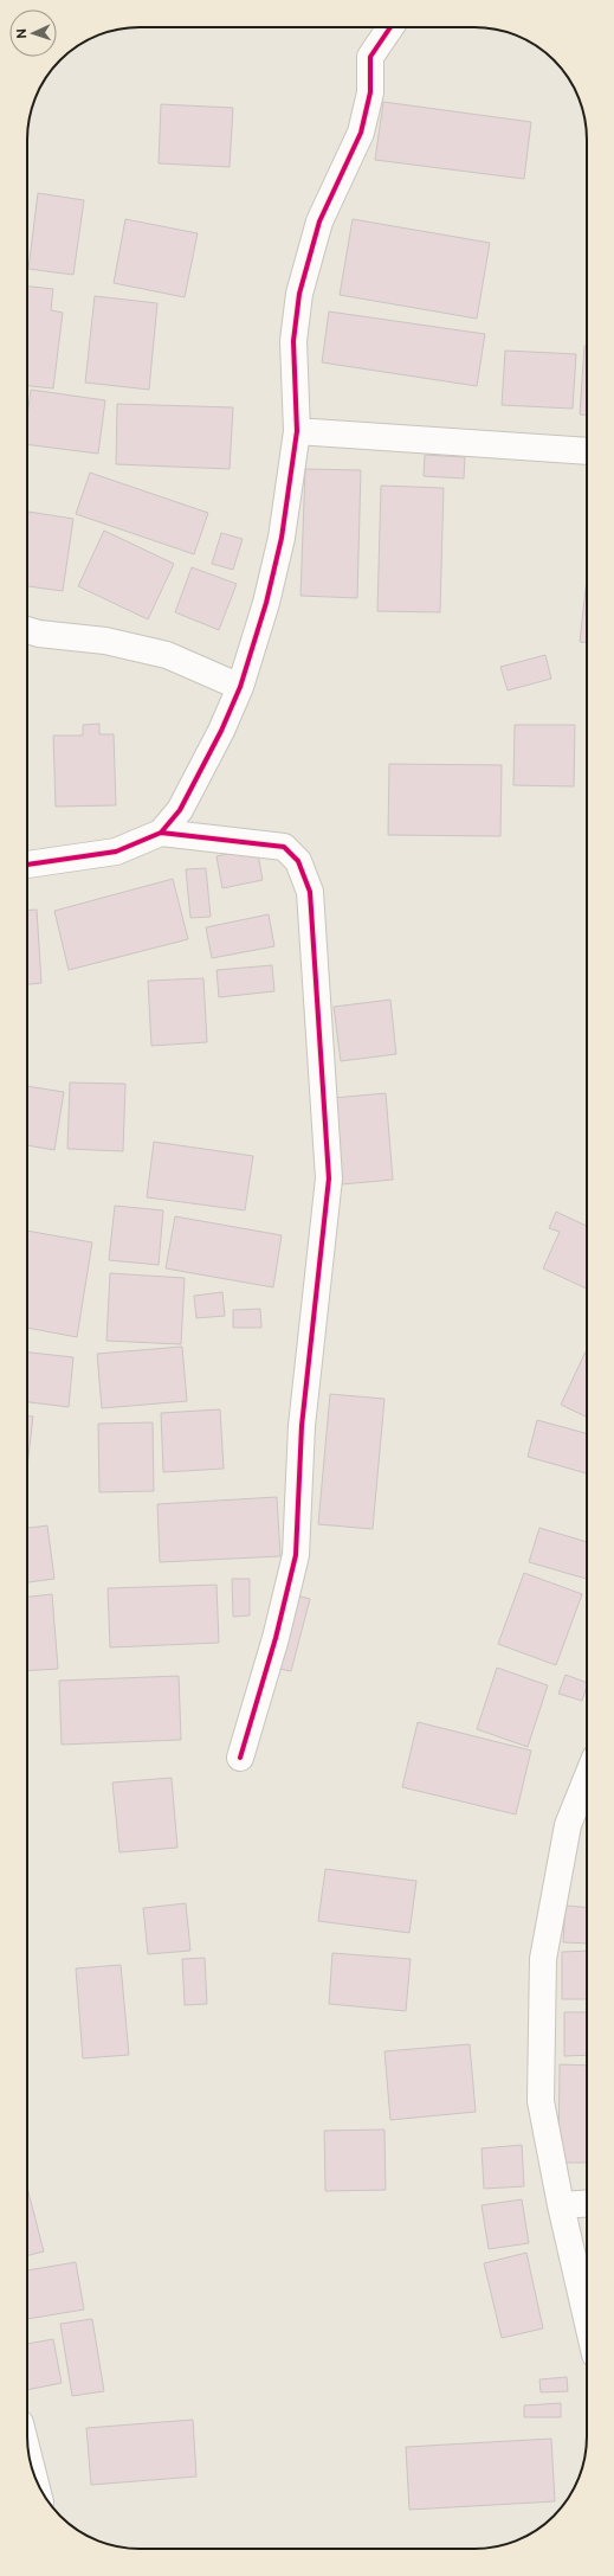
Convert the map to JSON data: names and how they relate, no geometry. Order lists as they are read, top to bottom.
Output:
{
  "north": "left"
}
